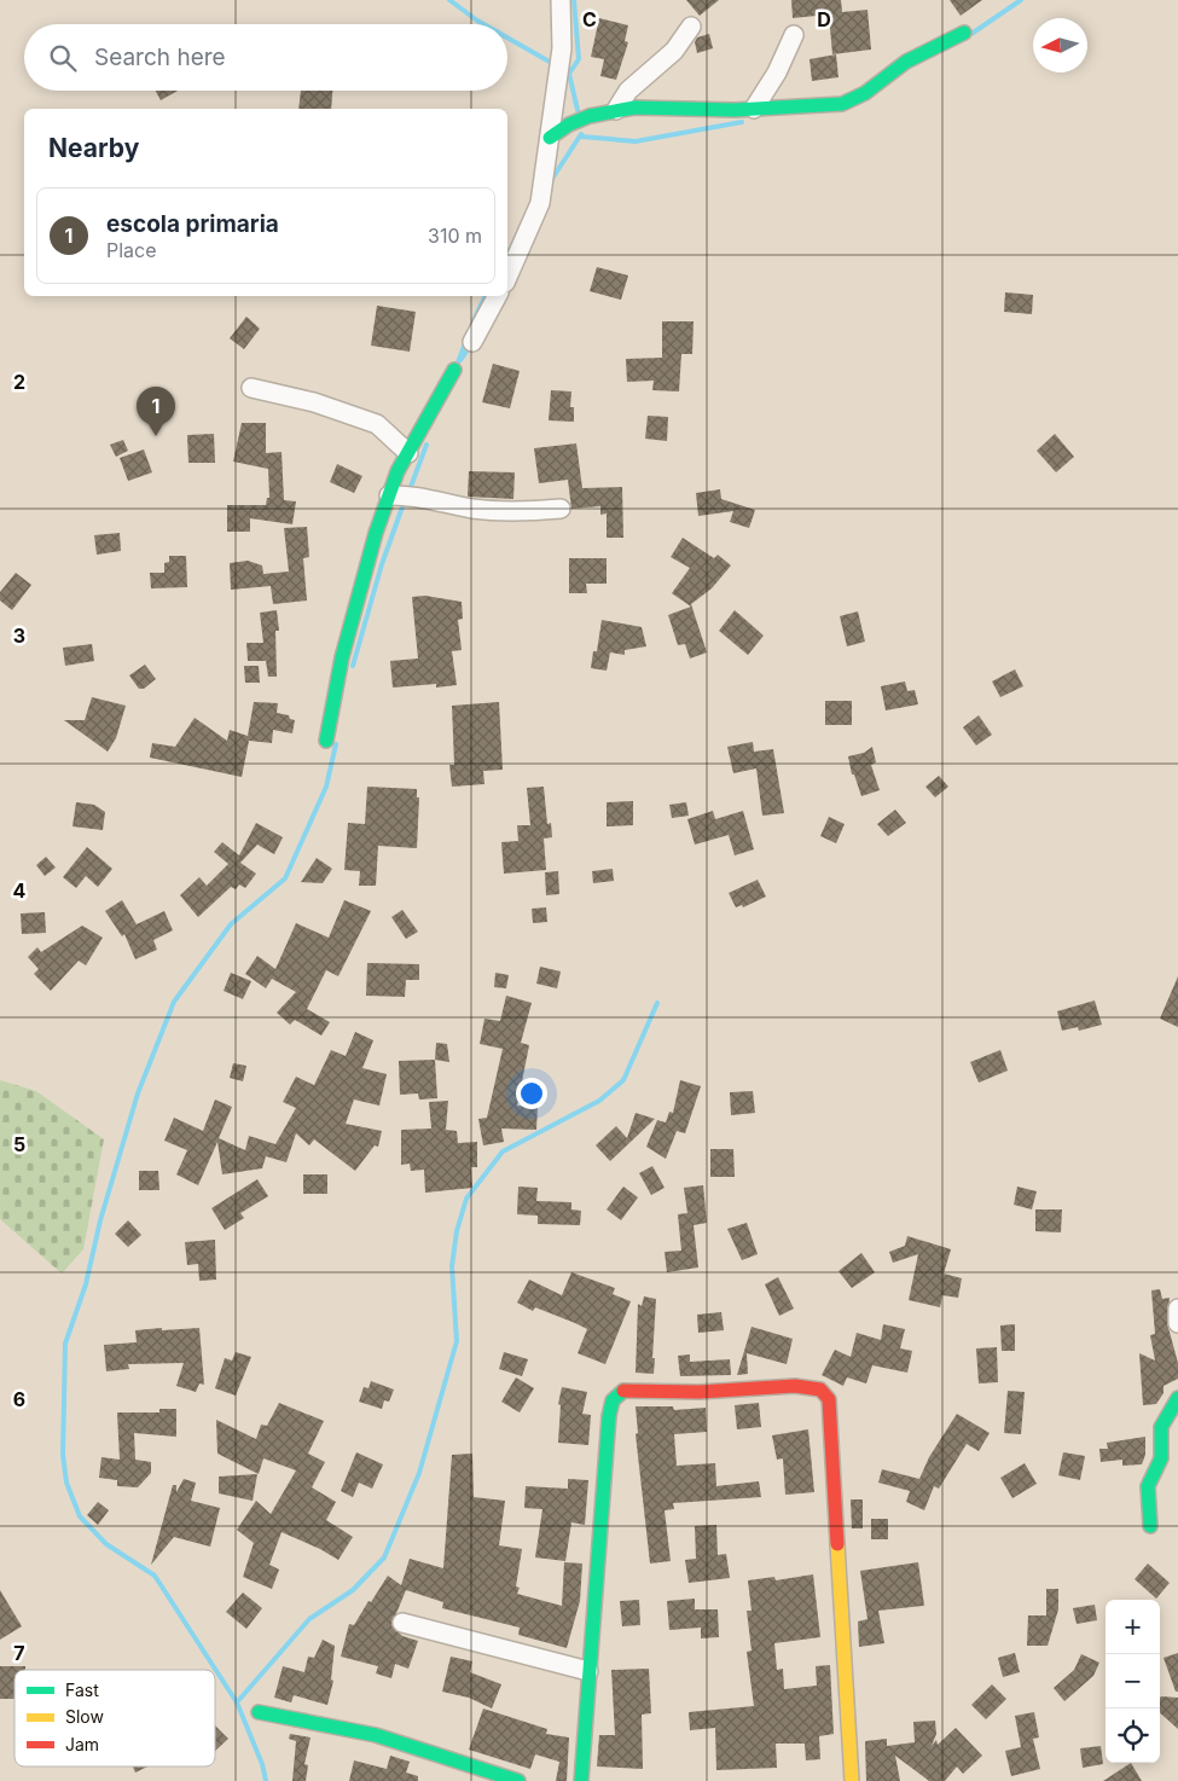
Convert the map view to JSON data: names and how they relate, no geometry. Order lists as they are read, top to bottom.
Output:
{
  "legend": ["Fast", "Slow", "Jam"],
  "north": "left",
  "page": {
    "search": "Search here",
    "heading": "Nearby",
    "list": [
      {
        "mark": "1",
        "name": "escola primaria",
        "note": "Place",
        "value": "310 m"
      }
    ],
    "pins": "1",
    "map_buttons": ["+", "−"]
  },
  "grid": {
    "columns": ["C", "D"],
    "rows": [
      "2",
      "3",
      "4",
      "5",
      "6",
      "7"
    ]
  }
}
